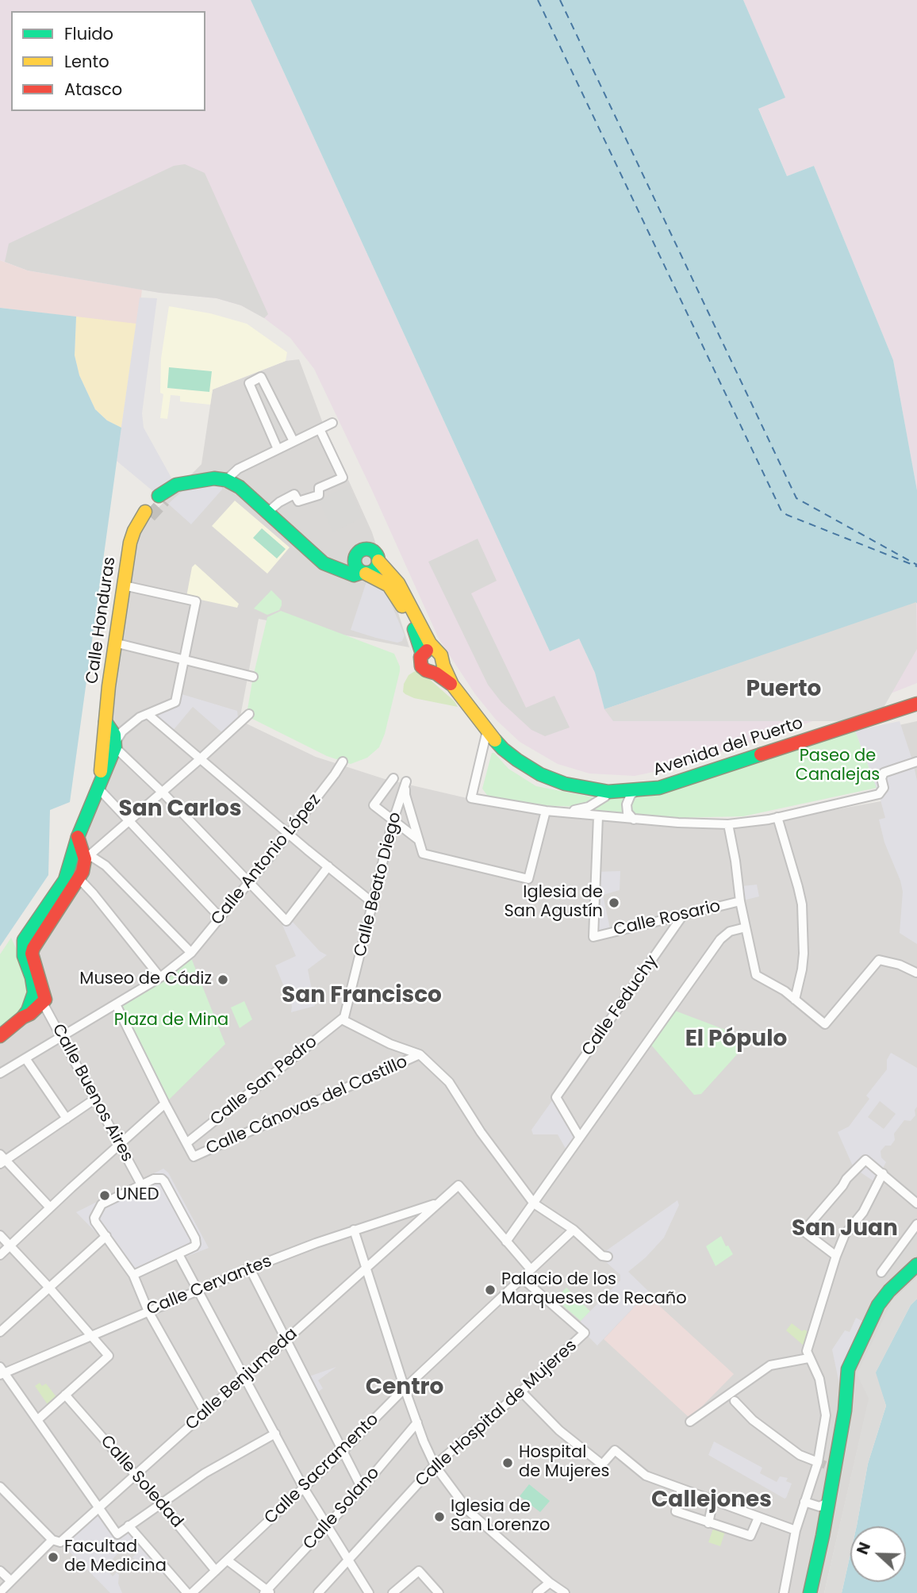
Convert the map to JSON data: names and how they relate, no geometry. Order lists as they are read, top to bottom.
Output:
{
  "streets": {
    "street": [
      "Calle Honduras",
      "Avenida del Puerto",
      "Calle Antonio López",
      "Calle Beato Diego",
      "Calle Rosario",
      "Calle Feduchy",
      "Calle San Pedro",
      "Calle Buenos Aires",
      "Calle Cánovas del Castillo",
      "Calle Cervantes",
      "Calle Benjumeda",
      "Calle Hospital de Mujeres",
      "Calle Sacramento",
      "Calle Soledad",
      "Calle Solano"
    ]
  },
  "crossings": [
    ["Calle Beato Diego", "Calle San Pedro"],
    ["Calle Rosario", "Calle Feduchy"],
    ["Calle San Pedro", "Calle Cánovas del Castillo"],
    ["Calle Cervantes", "Calle Benjumeda"],
    ["Calle Benjumeda", "Calle Soledad"],
    ["Calle Hospital de Mujeres", "Calle Sacramento"],
    ["Calle Sacramento", "Calle Soledad"]
  ],
  "districts": [
    "Puerto",
    "San Carlos",
    "San Francisco",
    "El Pópulo",
    "San Juan",
    "Centro",
    "Callejones"
  ],
  "parks": ["Paseo de Canalejas", "Plaza de Mina"],
  "places": [
    "Iglesia de San Agustín",
    "Museo de Cádiz",
    "UNED",
    "Palacio de los Marqueses de Recaño",
    "Hospital de Mujeres",
    "Iglesia de San Lorenzo",
    "Facultad de Medicina"
  ],
  "legend": ["Fluido", "Lento", "Atasco"],
  "north": "left"
}
